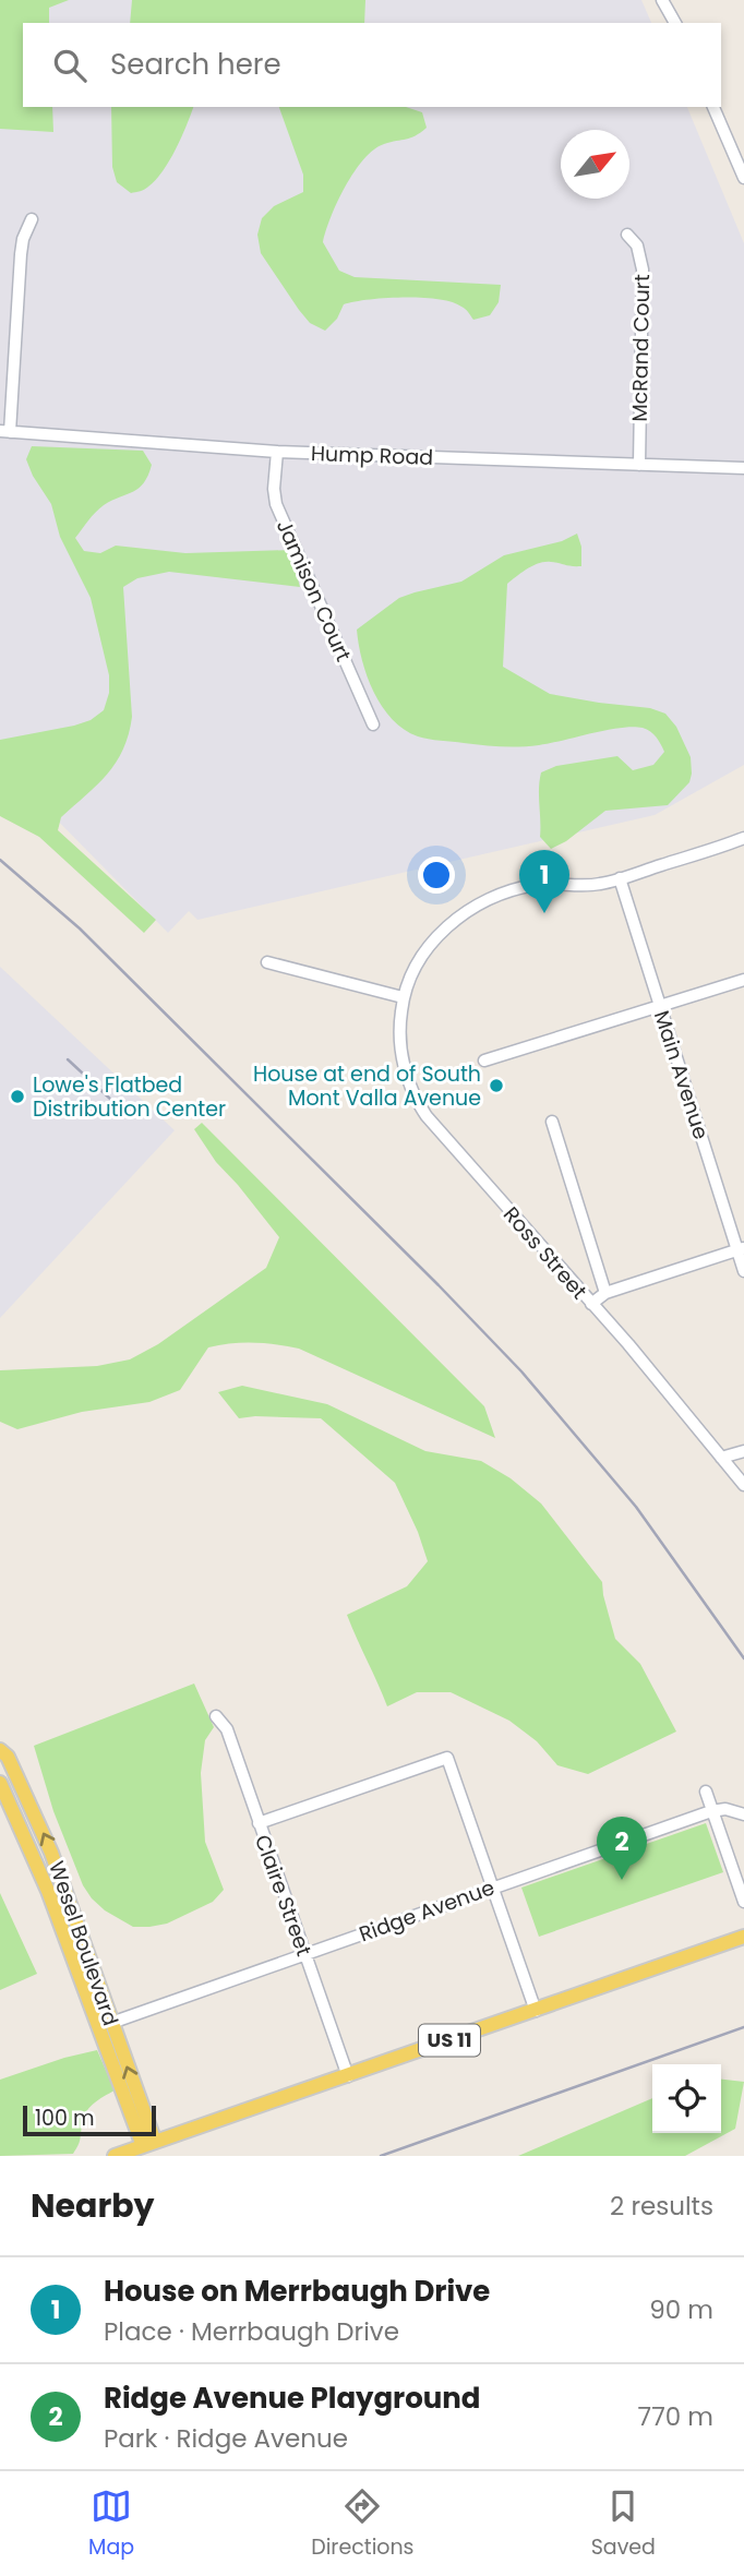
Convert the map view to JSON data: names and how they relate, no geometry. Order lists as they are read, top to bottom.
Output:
{
  "streets": {
    "main road": ["Wesel Boulevard", "US 11"],
    "street": [
      "McRand Court",
      "Hump Road",
      "Jamison Court",
      "Main Avenue",
      "Ross Street",
      "Claire Street",
      "Ridge Avenue"
    ]
  },
  "crossings": [
    ["McRand Court", "Hump Road"],
    ["Hump Road", "Jamison Court"],
    ["Claire Street", "Ridge Avenue"],
    ["Claire Street", "US 11"],
    ["Ridge Avenue", "Wesel Boulevard"],
    ["Wesel Boulevard", "US 11"]
  ],
  "places": ["House at end of South Mont Valla Avenue", "Lowe's Flatbed Distribution Center"],
  "scale_bar": "100 m",
  "north": "top right",
  "page": {
    "search": "Search here",
    "pins": ["1", "2"],
    "scale": "100 m",
    "heading": ["Nearby", "2 results"],
    "list": [
      {
        "mark": "1",
        "name": "House on Merrbaugh Drive",
        "note": "Place · Merrbaugh Drive",
        "value": "90 m"
      },
      {
        "mark": "2",
        "name": "Ridge Avenue Playground",
        "note": "Park · Ridge Avenue",
        "value": "770 m"
      }
    ],
    "nav": ["Map", "Directions", "Saved"]
  }
}
